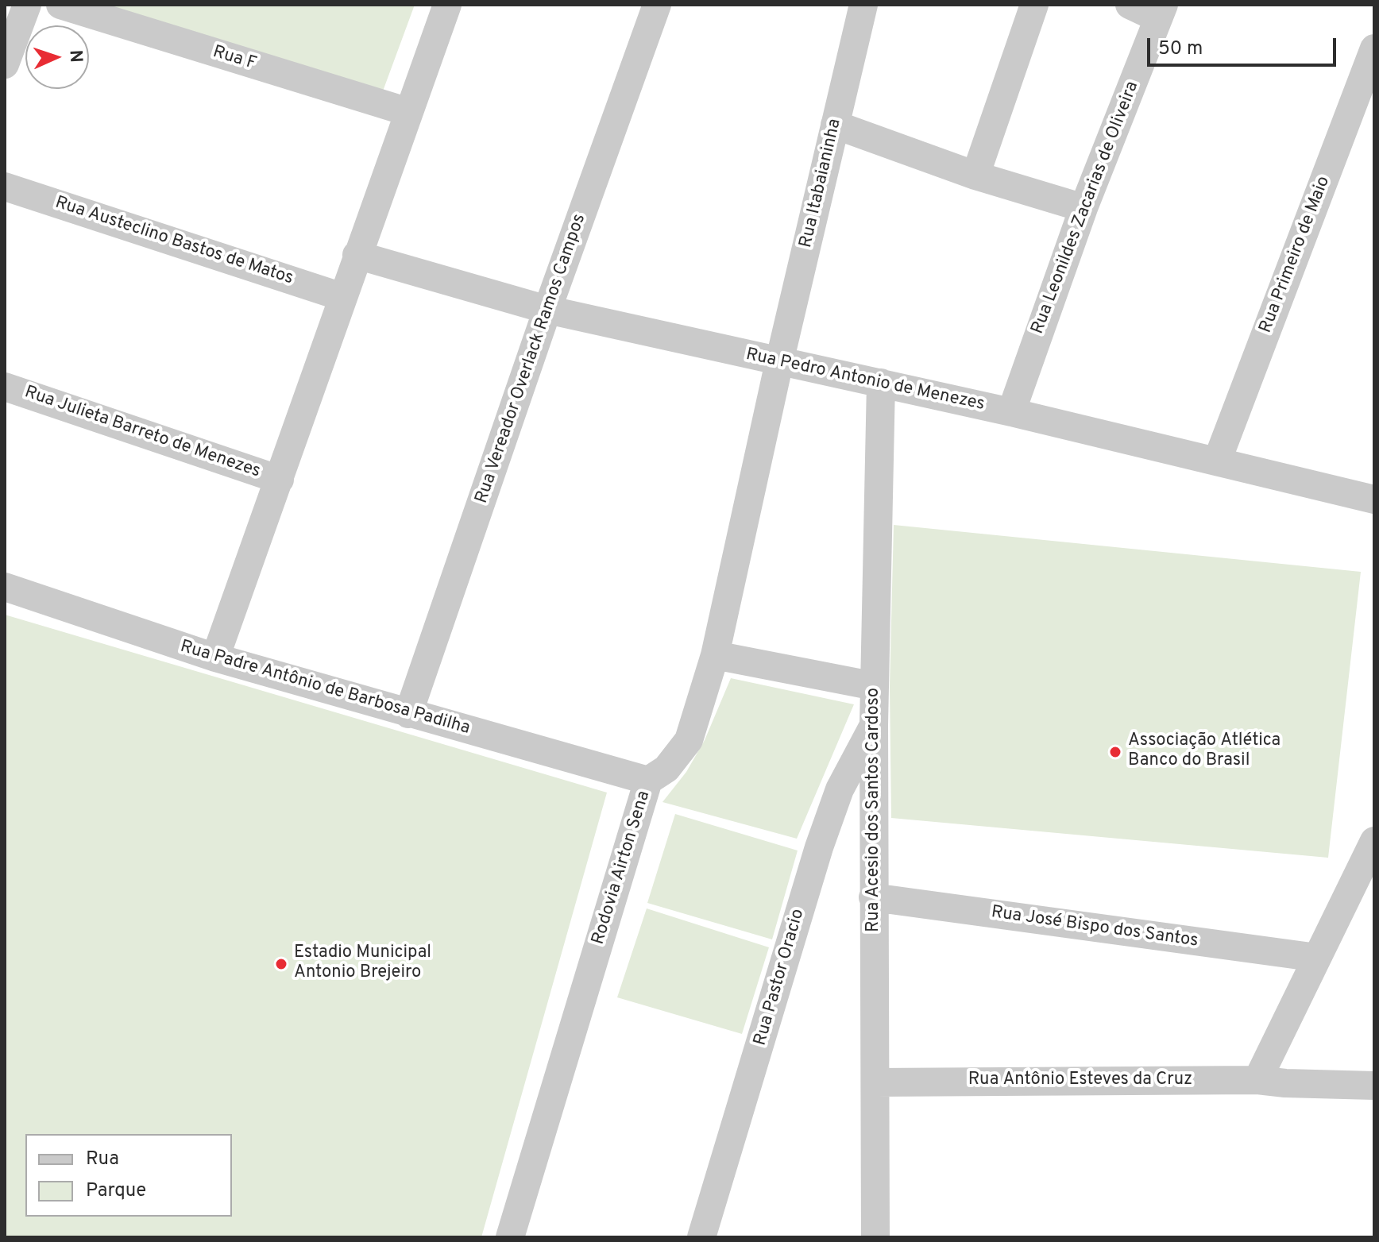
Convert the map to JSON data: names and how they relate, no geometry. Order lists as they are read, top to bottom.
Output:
{
  "streets": {
    "street": [
      "Rua F",
      "Rua Itabaianinha",
      "Rua Leonildes Zacarias de Oliveira",
      "Rua Austeclino Bastos de Matos",
      "Rua Primeiro de Maio",
      "Rua Vereador Overlack Ramos Campos",
      "Rua Pedro Antonio de Menezes",
      "Rua Julieta Barreto de Menezes",
      "Rua Padre Antônio de Barbosa Padilha",
      "Rua Acesio dos Santos Cardoso",
      "Rodovia Airton Sena",
      "Rua José Bispo dos Santos",
      "Rua Pastor Oracio",
      "Rua Antônio Esteves da Cruz"
    ]
  },
  "crossings": [
    ["Rua Itabaianinha", "Rua Pedro Antonio de Menezes"],
    ["Rua Itabaianinha", "Rodovia Airton Sena"],
    ["Rua Leonildes Zacarias de Oliveira", "Rua Pedro Antonio de Menezes"],
    ["Rua Primeiro de Maio", "Rua Pedro Antonio de Menezes"],
    ["Rua Vereador Overlack Ramos Campos", "Rua Pedro Antonio de Menezes"],
    ["Rua Vereador Overlack Ramos Campos", "Rua Padre Antônio de Barbosa Padilha"],
    ["Rua Pedro Antonio de Menezes", "Rua Acesio dos Santos Cardoso"],
    ["Rua Pedro Antonio de Menezes", "Rodovia Airton Sena"],
    ["Rua Padre Antônio de Barbosa Padilha", "Rodovia Airton Sena"],
    ["Rua Acesio dos Santos Cardoso", "Rua José Bispo dos Santos"],
    ["Rua Acesio dos Santos Cardoso", "Rua Pastor Oracio"],
    ["Rua Acesio dos Santos Cardoso", "Rua Antônio Esteves da Cruz"]
  ],
  "places": ["Associação Atlética Banco do Brasil", "Estadio Municipal Antonio Brejeiro"],
  "legend": ["Rua", "Parque"],
  "scale_bar": "50 m",
  "north": "right"
}
